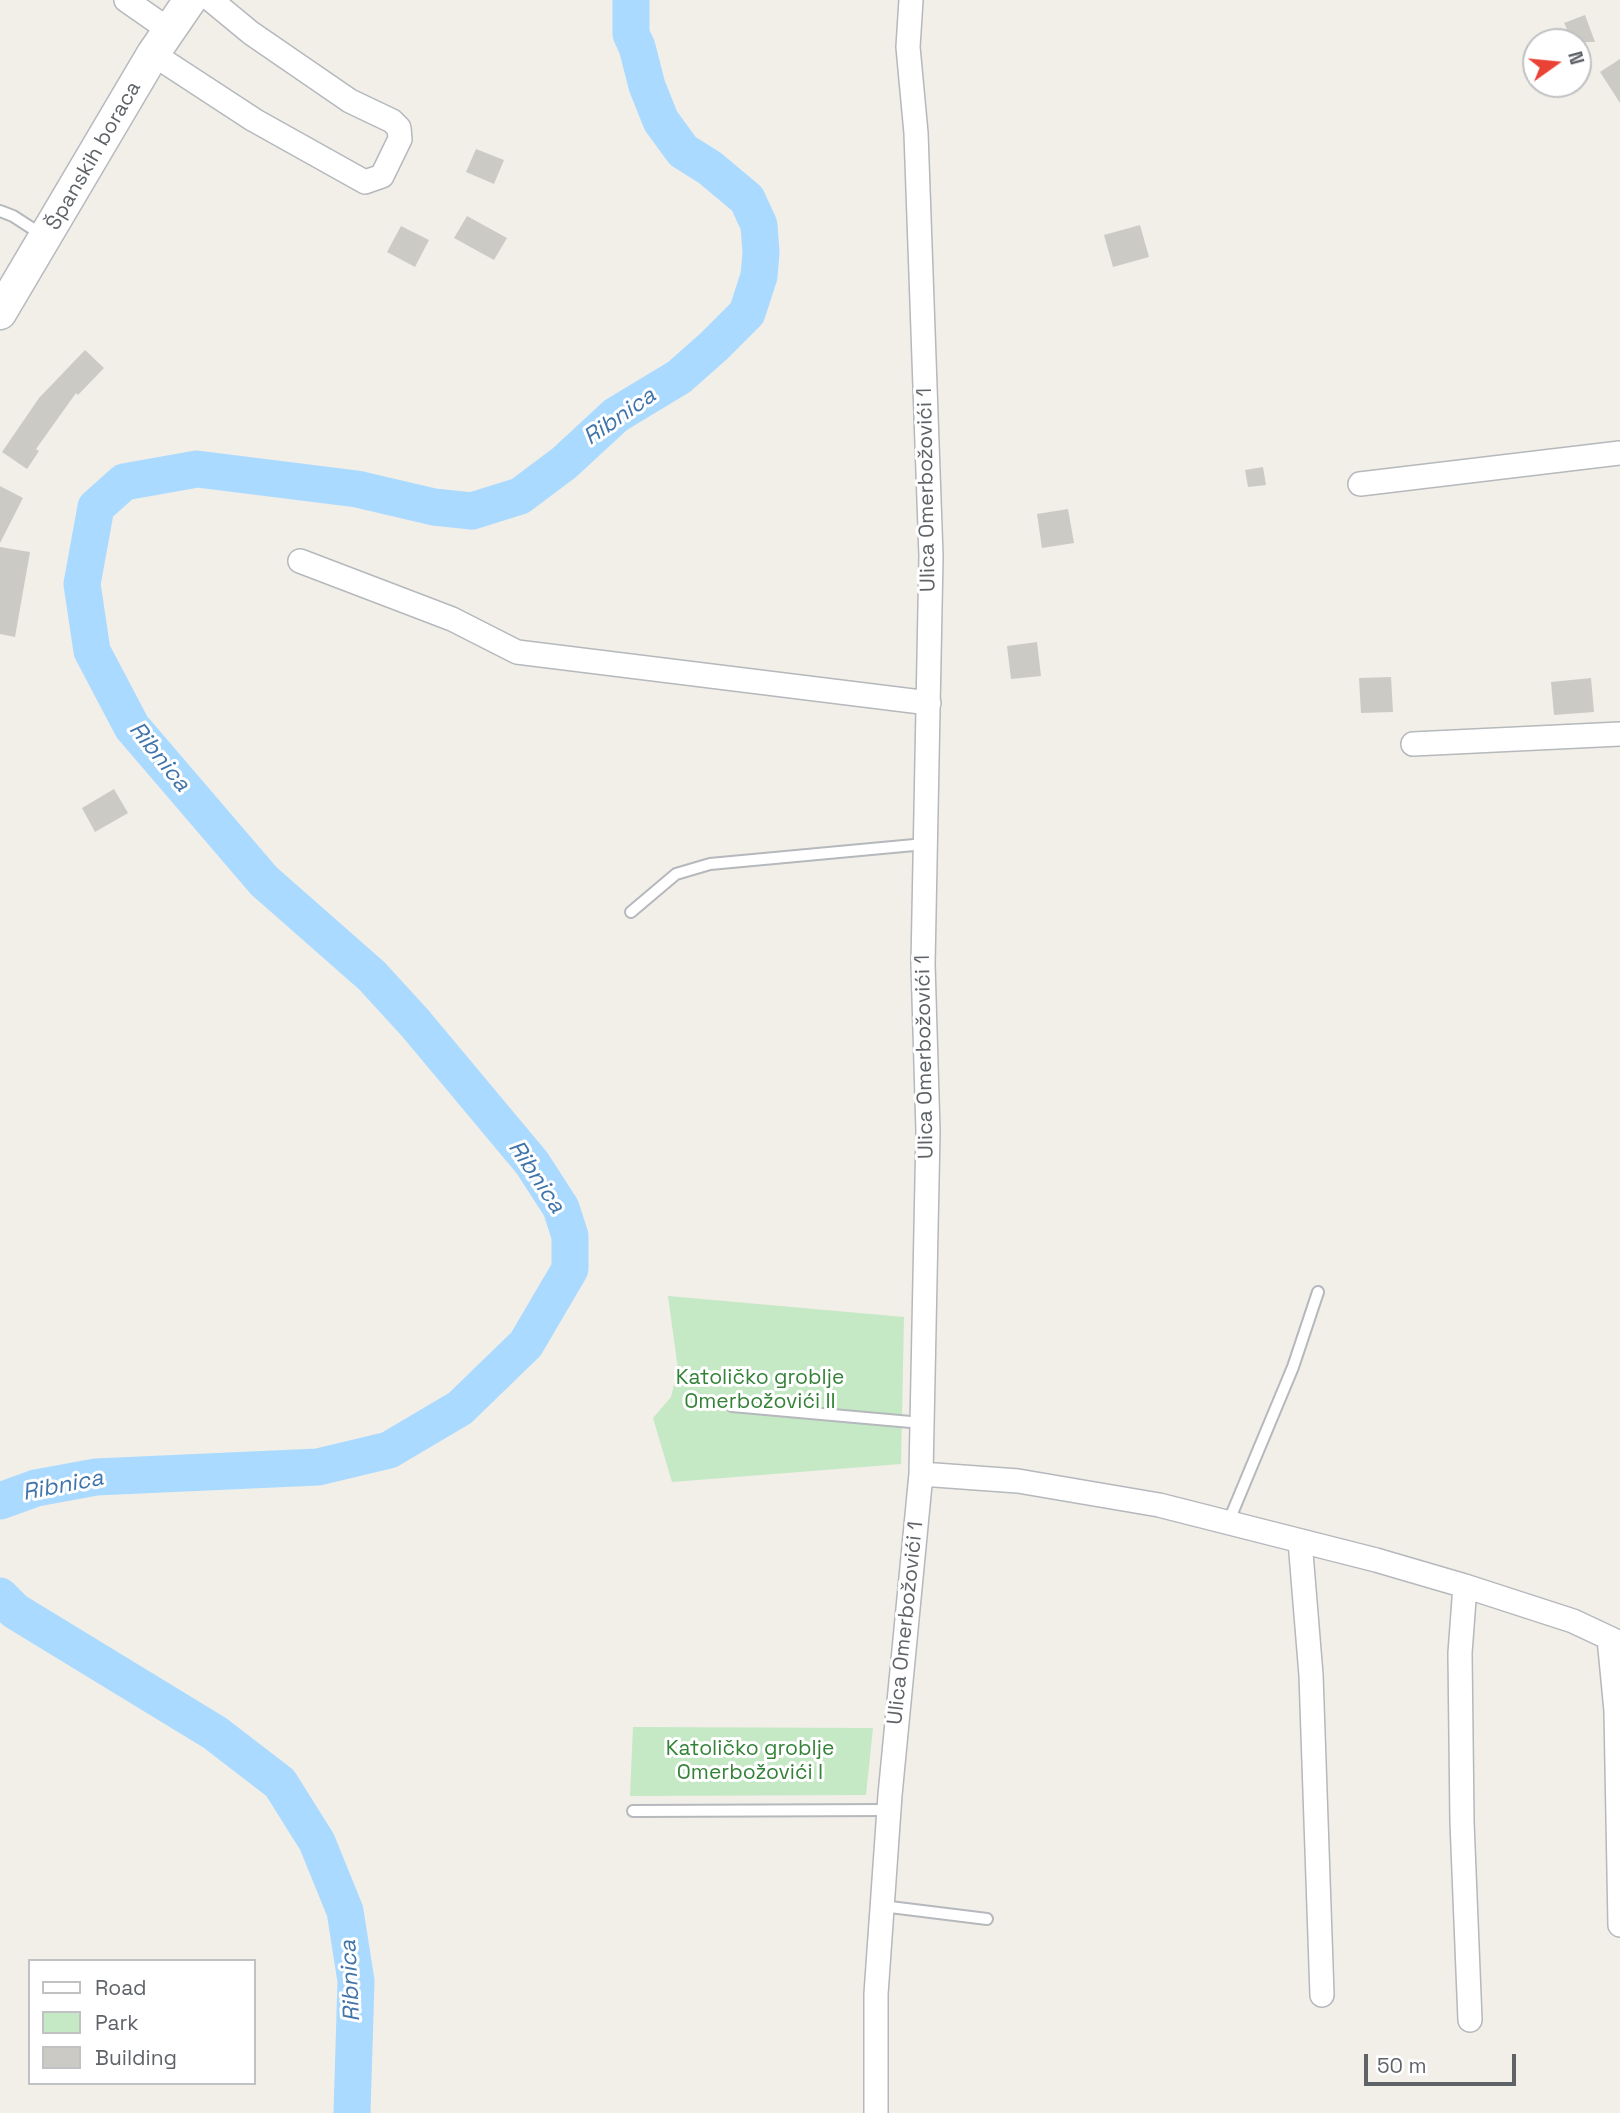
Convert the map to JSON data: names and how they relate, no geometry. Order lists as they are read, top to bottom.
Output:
{
  "streets": {
    "main road": ["Španskih boraca"],
    "street": ["Ulica Omerbožovići 1"]
  },
  "water": ["Ribnica"],
  "parks": ["Katoličko groblje Omerbožovići II", "Katoličko groblje Omerbožovići I"],
  "legend": ["Road", "Park", "Building"],
  "scale_bar": "50 m",
  "north": "right"
}
